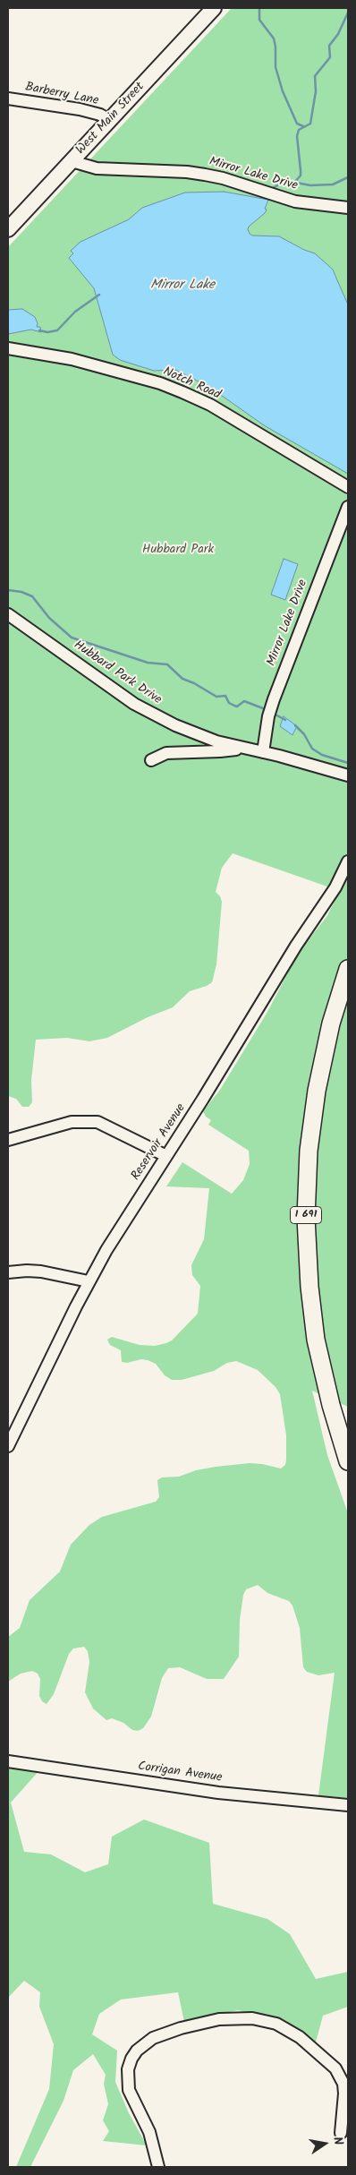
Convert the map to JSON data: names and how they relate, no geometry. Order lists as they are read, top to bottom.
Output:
{
  "streets": {
    "highway": ["I 691"],
    "main road": ["West Main Street"],
    "street": [
      "Barberry Lane",
      "Mirror Lake Drive",
      "Notch Road",
      "Hubbard Park Drive",
      "Reservoir Avenue",
      "Corrigan Avenue"
    ]
  },
  "crossings": [
    ["Barberry Lane", "West Main Street"],
    ["West Main Street", "Mirror Lake Drive"],
    ["Mirror Lake Drive", "Hubbard Park Drive"]
  ],
  "water": ["Mirror Lake"],
  "parks": ["Hubbard Park"],
  "north": "right"
}
